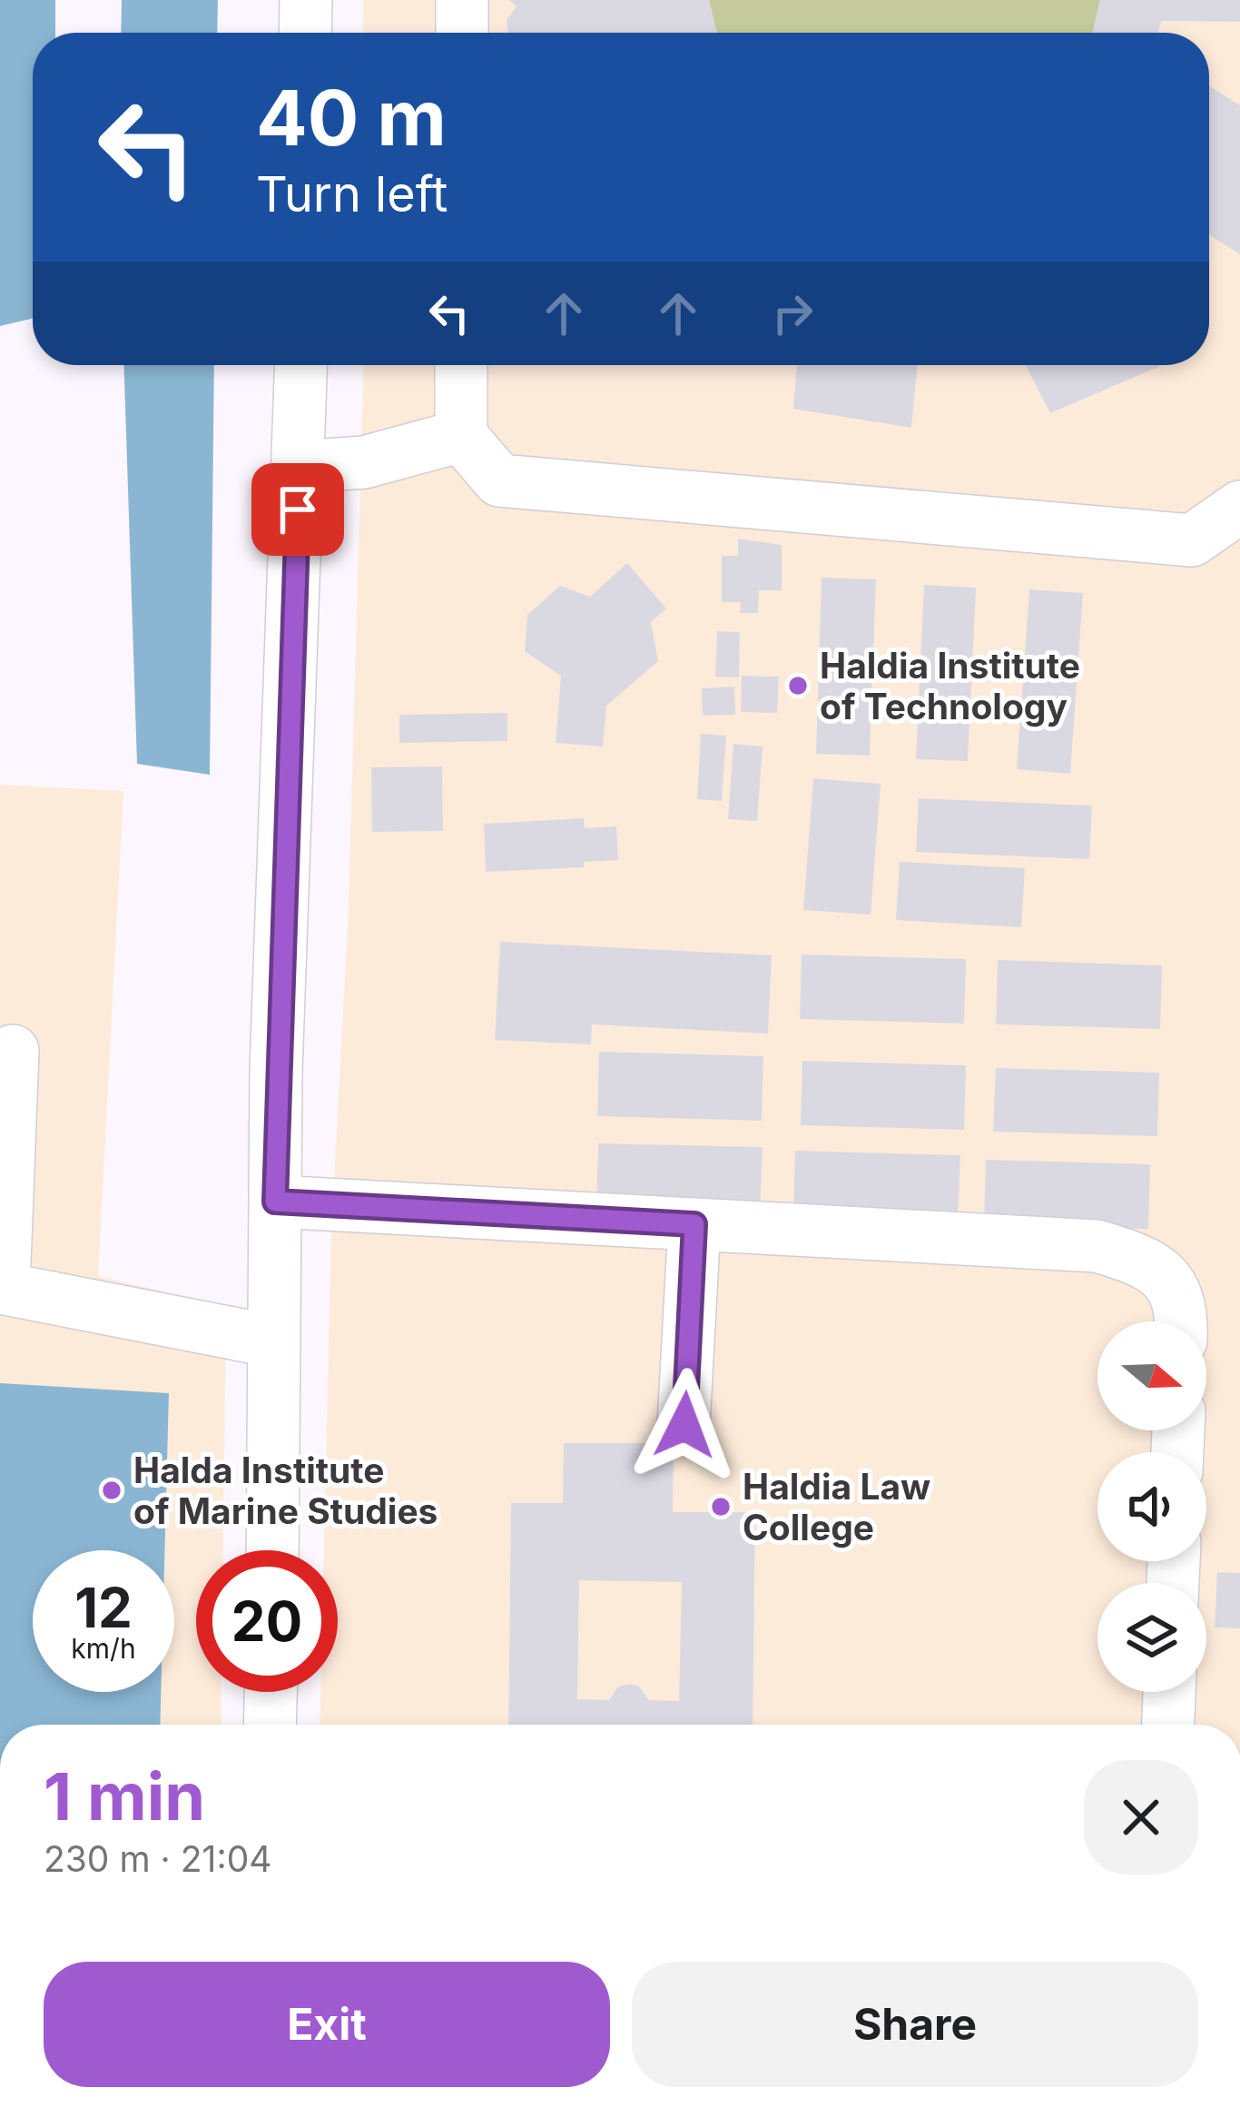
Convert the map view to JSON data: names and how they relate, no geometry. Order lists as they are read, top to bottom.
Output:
{
  "places": ["Haldia Institute of Technology", "Halda Institute of Marine Studies", "Haldia Law College"],
  "north": "right",
  "page": {
    "turn": ["40 m", "Turn left"],
    "speed": "12 km/h",
    "limit": "20",
    "heading": ["1 min", "230 m · 21:04"],
    "buttons": ["Exit", "Share"]
  }
}
